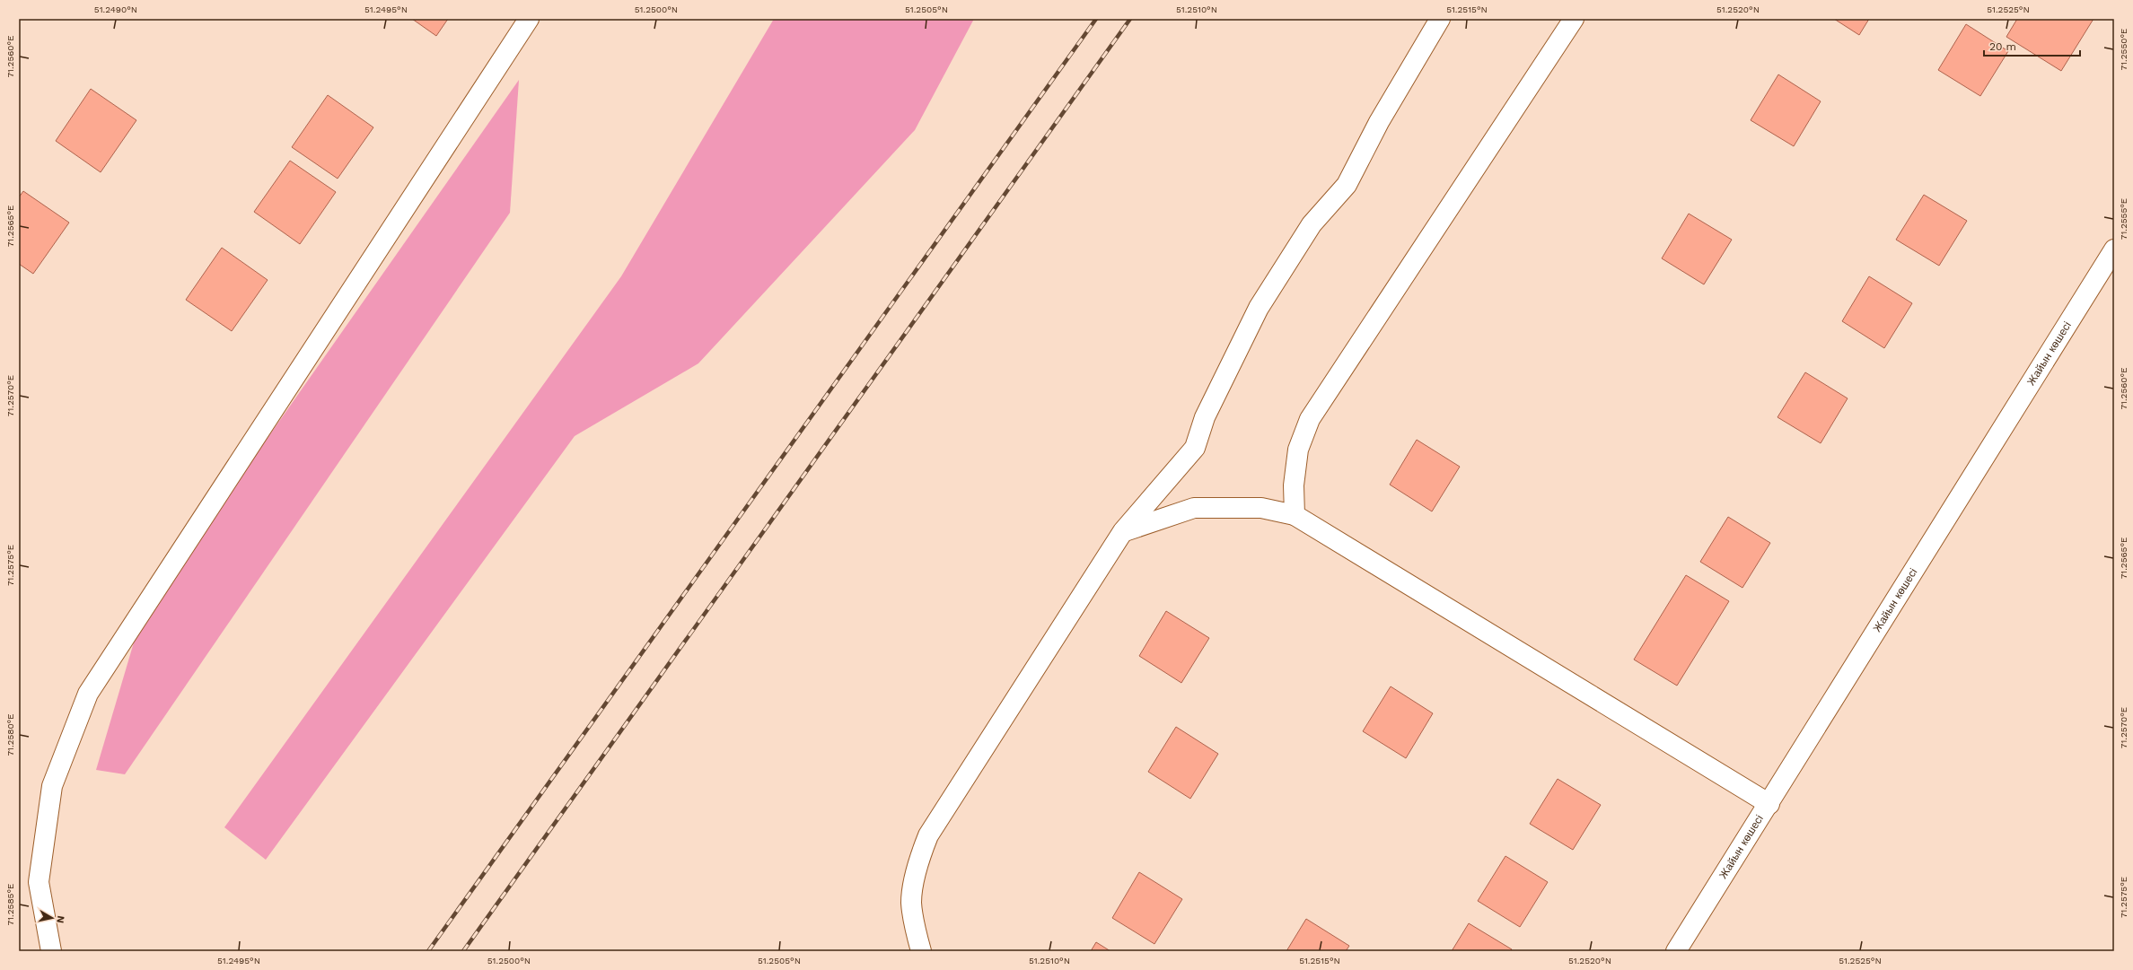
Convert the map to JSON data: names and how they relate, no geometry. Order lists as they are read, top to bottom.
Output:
{
  "streets": {
    "street": ["Жайын көшесі"]
  },
  "scale_bar": "20 m",
  "north": "right",
  "coordinates": [
    "51.2490°N",
    "51.2495°N",
    "51.2500°N",
    "51.2505°N",
    "51.2510°N",
    "51.2515°N",
    "51.2520°N",
    "51.2525°N",
    "71.2550°E",
    "71.2560°E",
    "71.2555°E",
    "71.2565°E",
    "71.2570°E",
    "71.2575°E",
    "71.2580°E",
    "71.2585°E"
  ]
}
